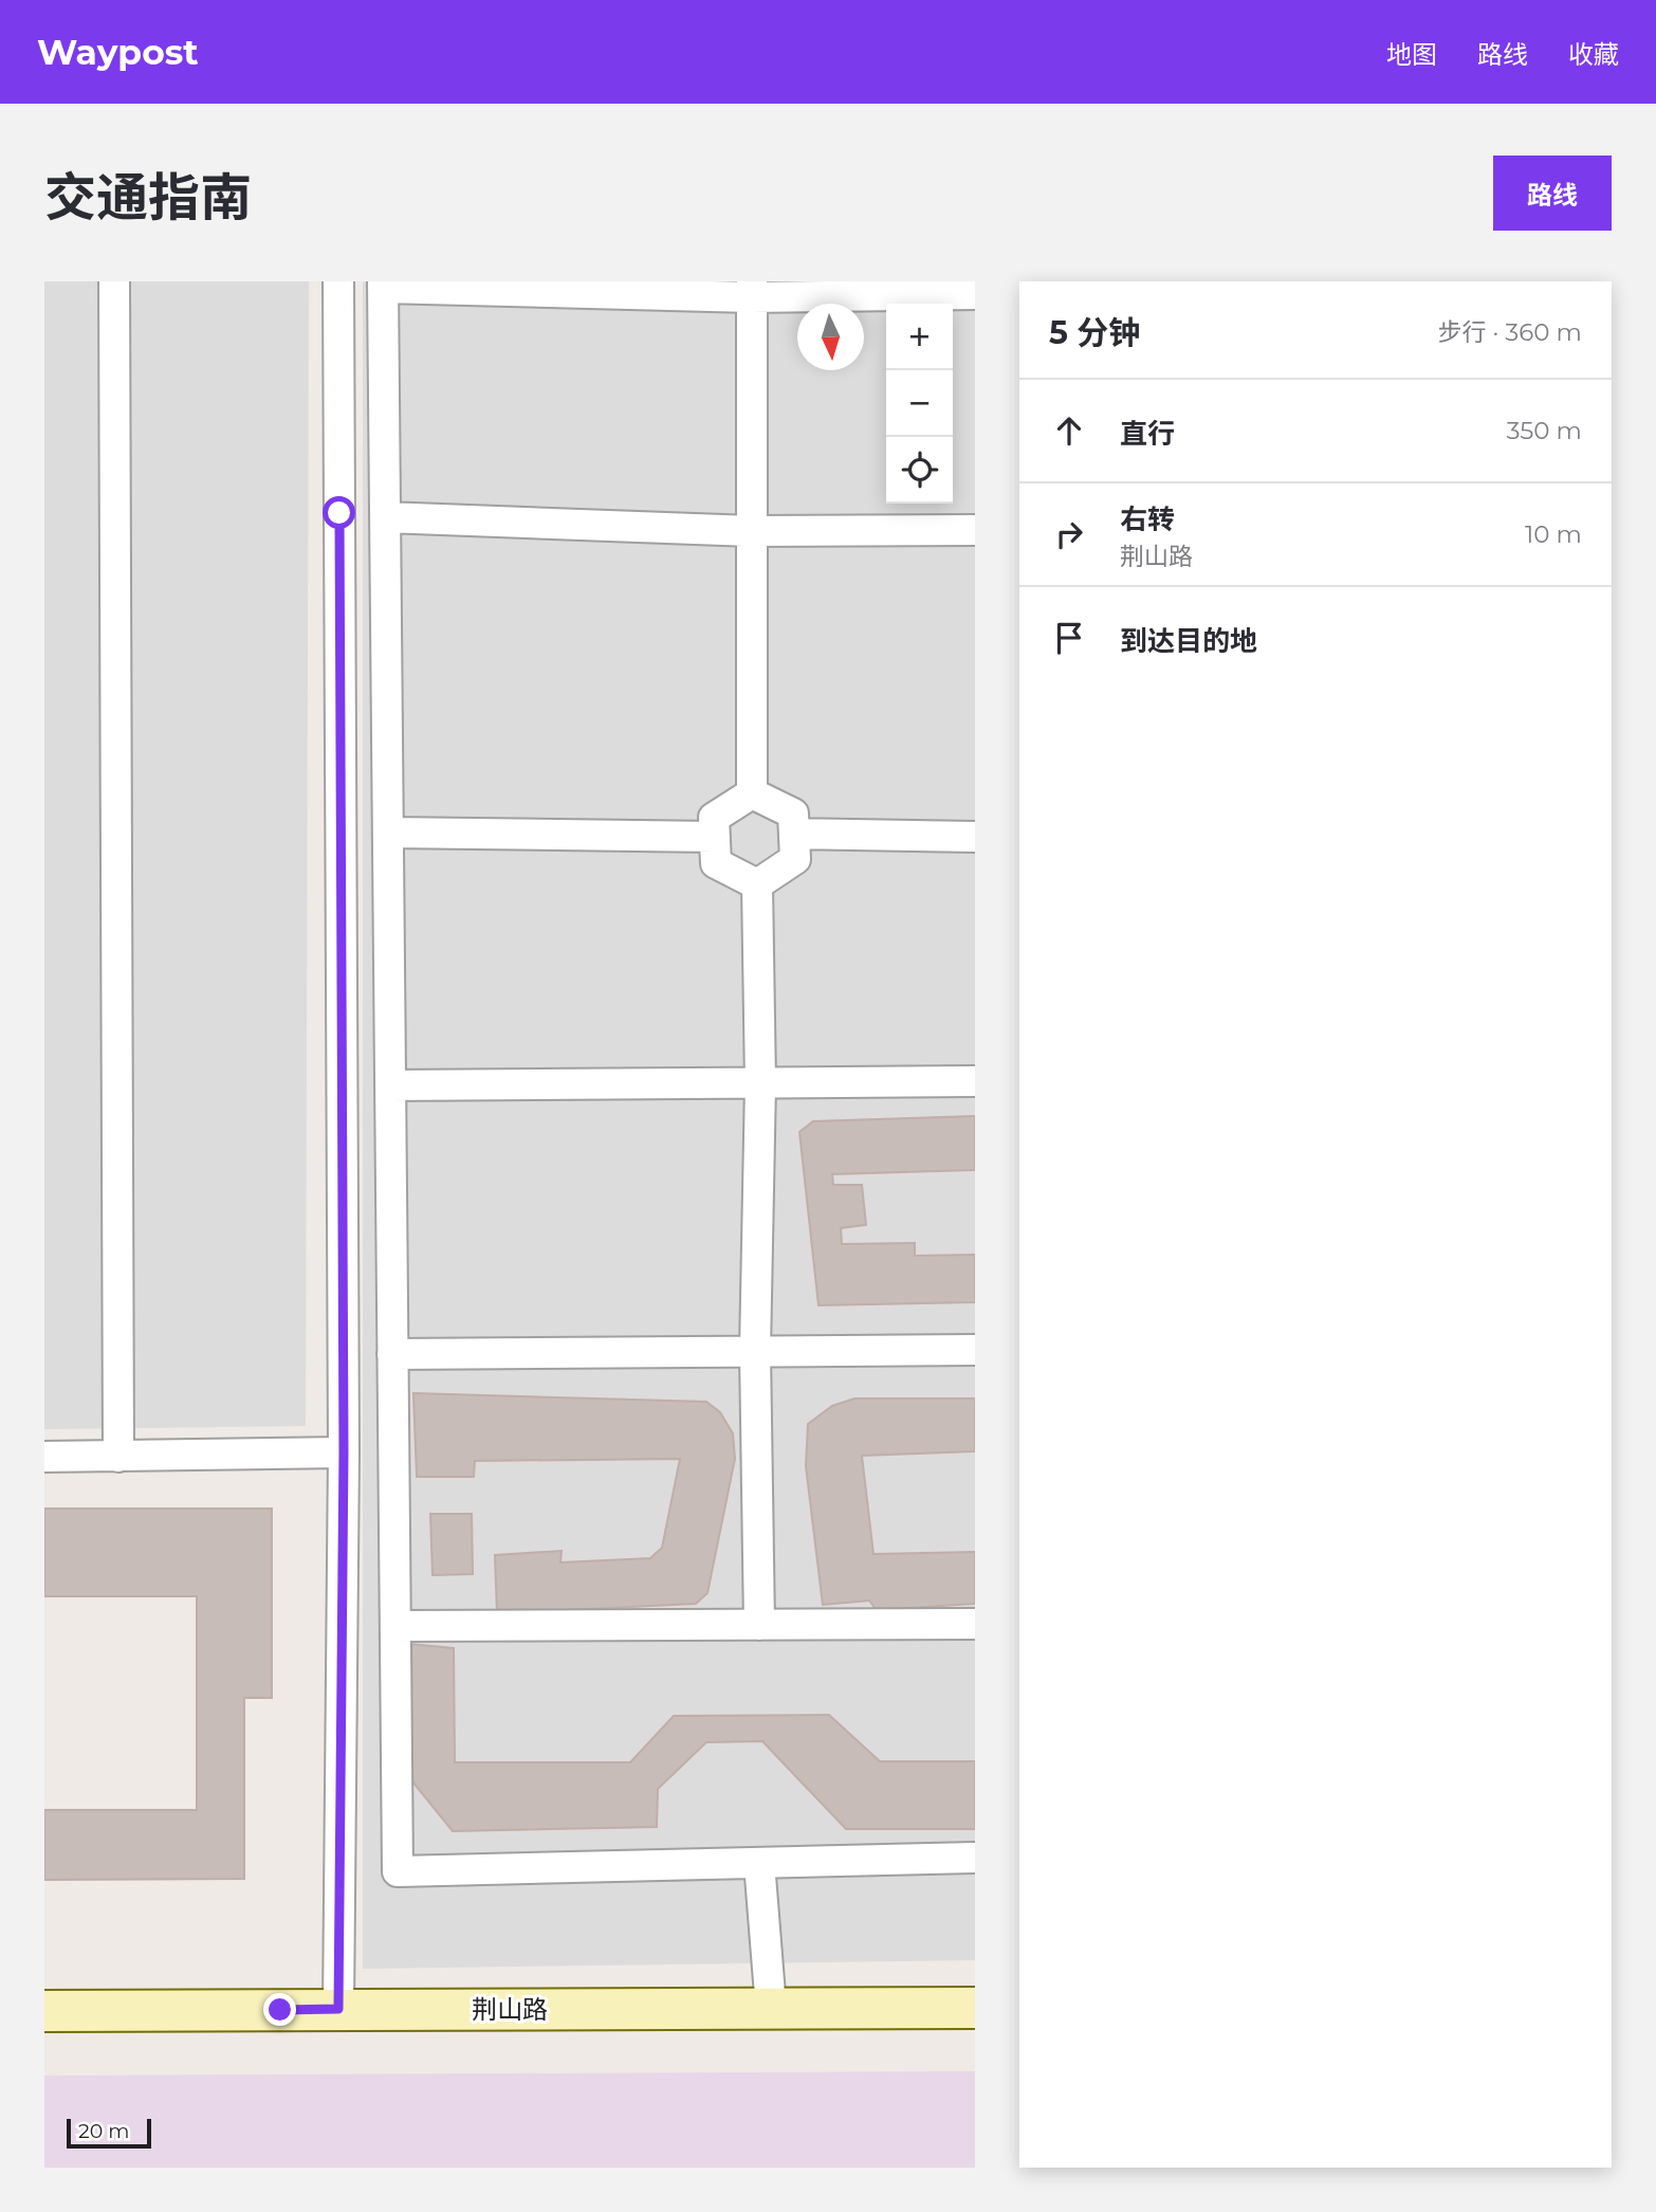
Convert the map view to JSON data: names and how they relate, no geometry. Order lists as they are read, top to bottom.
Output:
{
  "streets": {
    "street": ["荆山路"]
  },
  "scale_bar": "20 m",
  "north": "bottom",
  "page": {
    "header": "Waypost",
    "nav": ["地图", "路线", "收藏"],
    "title": "交通指南",
    "buttons": "路线",
    "heading": ["5 分钟", "步行 · 360 m"],
    "map_buttons": ["+", "−"],
    "list": [
      ["直行", "350 m"],
      ["右转", "荆山路", "10 m"],
      "到达目的地"
    ],
    "scale": "20 m"
  }
}
